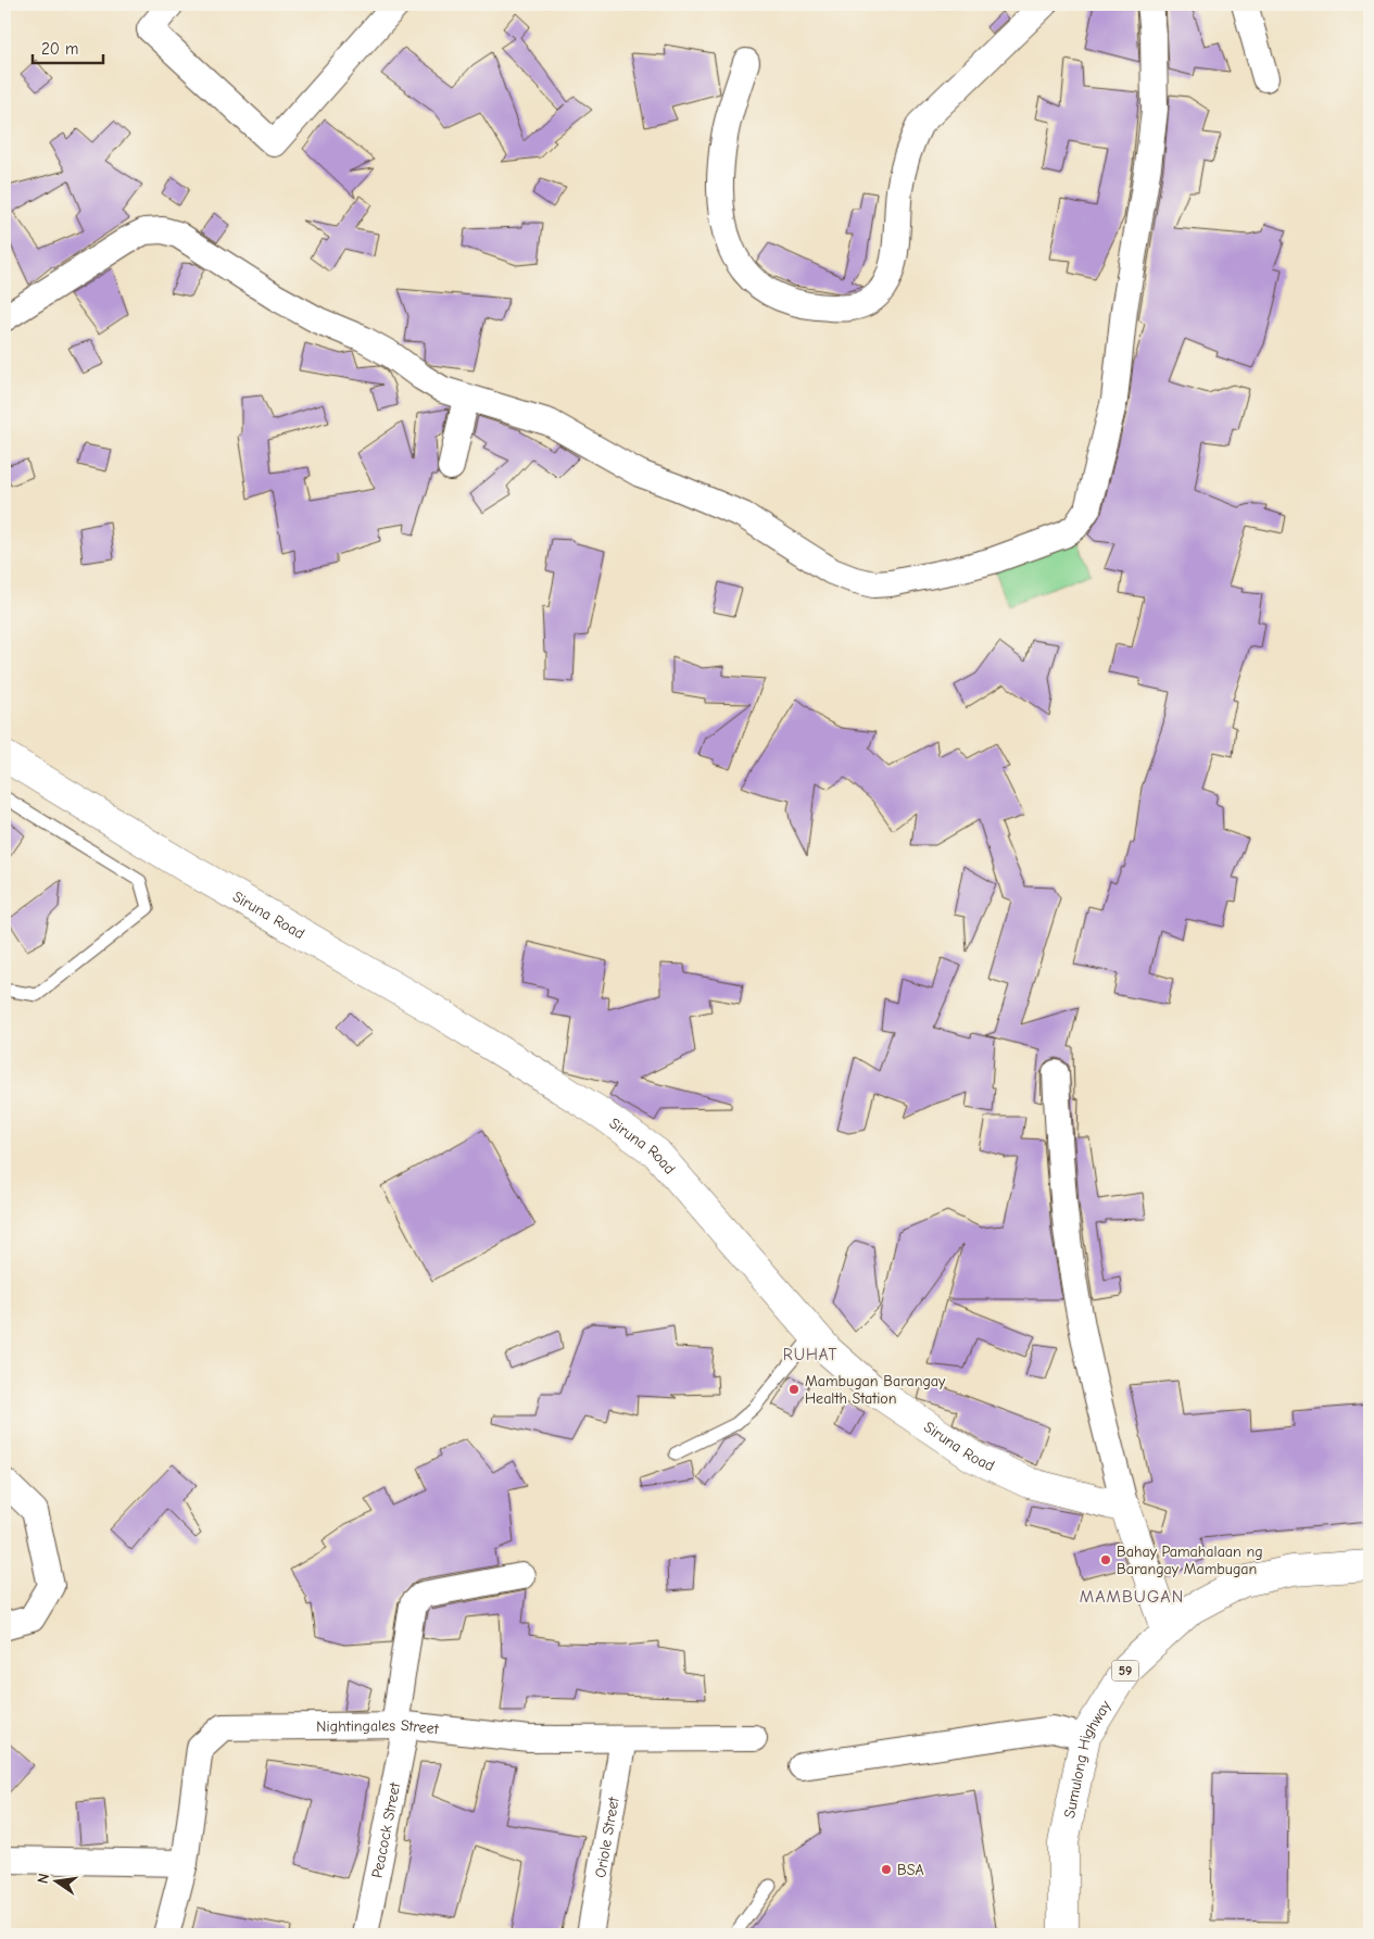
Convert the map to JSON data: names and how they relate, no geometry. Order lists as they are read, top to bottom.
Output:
{
  "streets": {
    "street": [
      "Siruna Road",
      "59",
      "Nightingales Street",
      "Sumulong Highway",
      "Peacock Street",
      "Oriole Street"
    ]
  },
  "crossings": [
    ["Nightingales Street", "Peacock Street"],
    ["Nightingales Street", "Oriole Street"]
  ],
  "districts": ["RUHAT", "MAMBUGAN"],
  "places": ["Mambugan Barangay Health Station", "Bahay Pamahalaan ng Barangay Mambugan", "BSA"],
  "scale_bar": "20 m",
  "north": "left"
}
